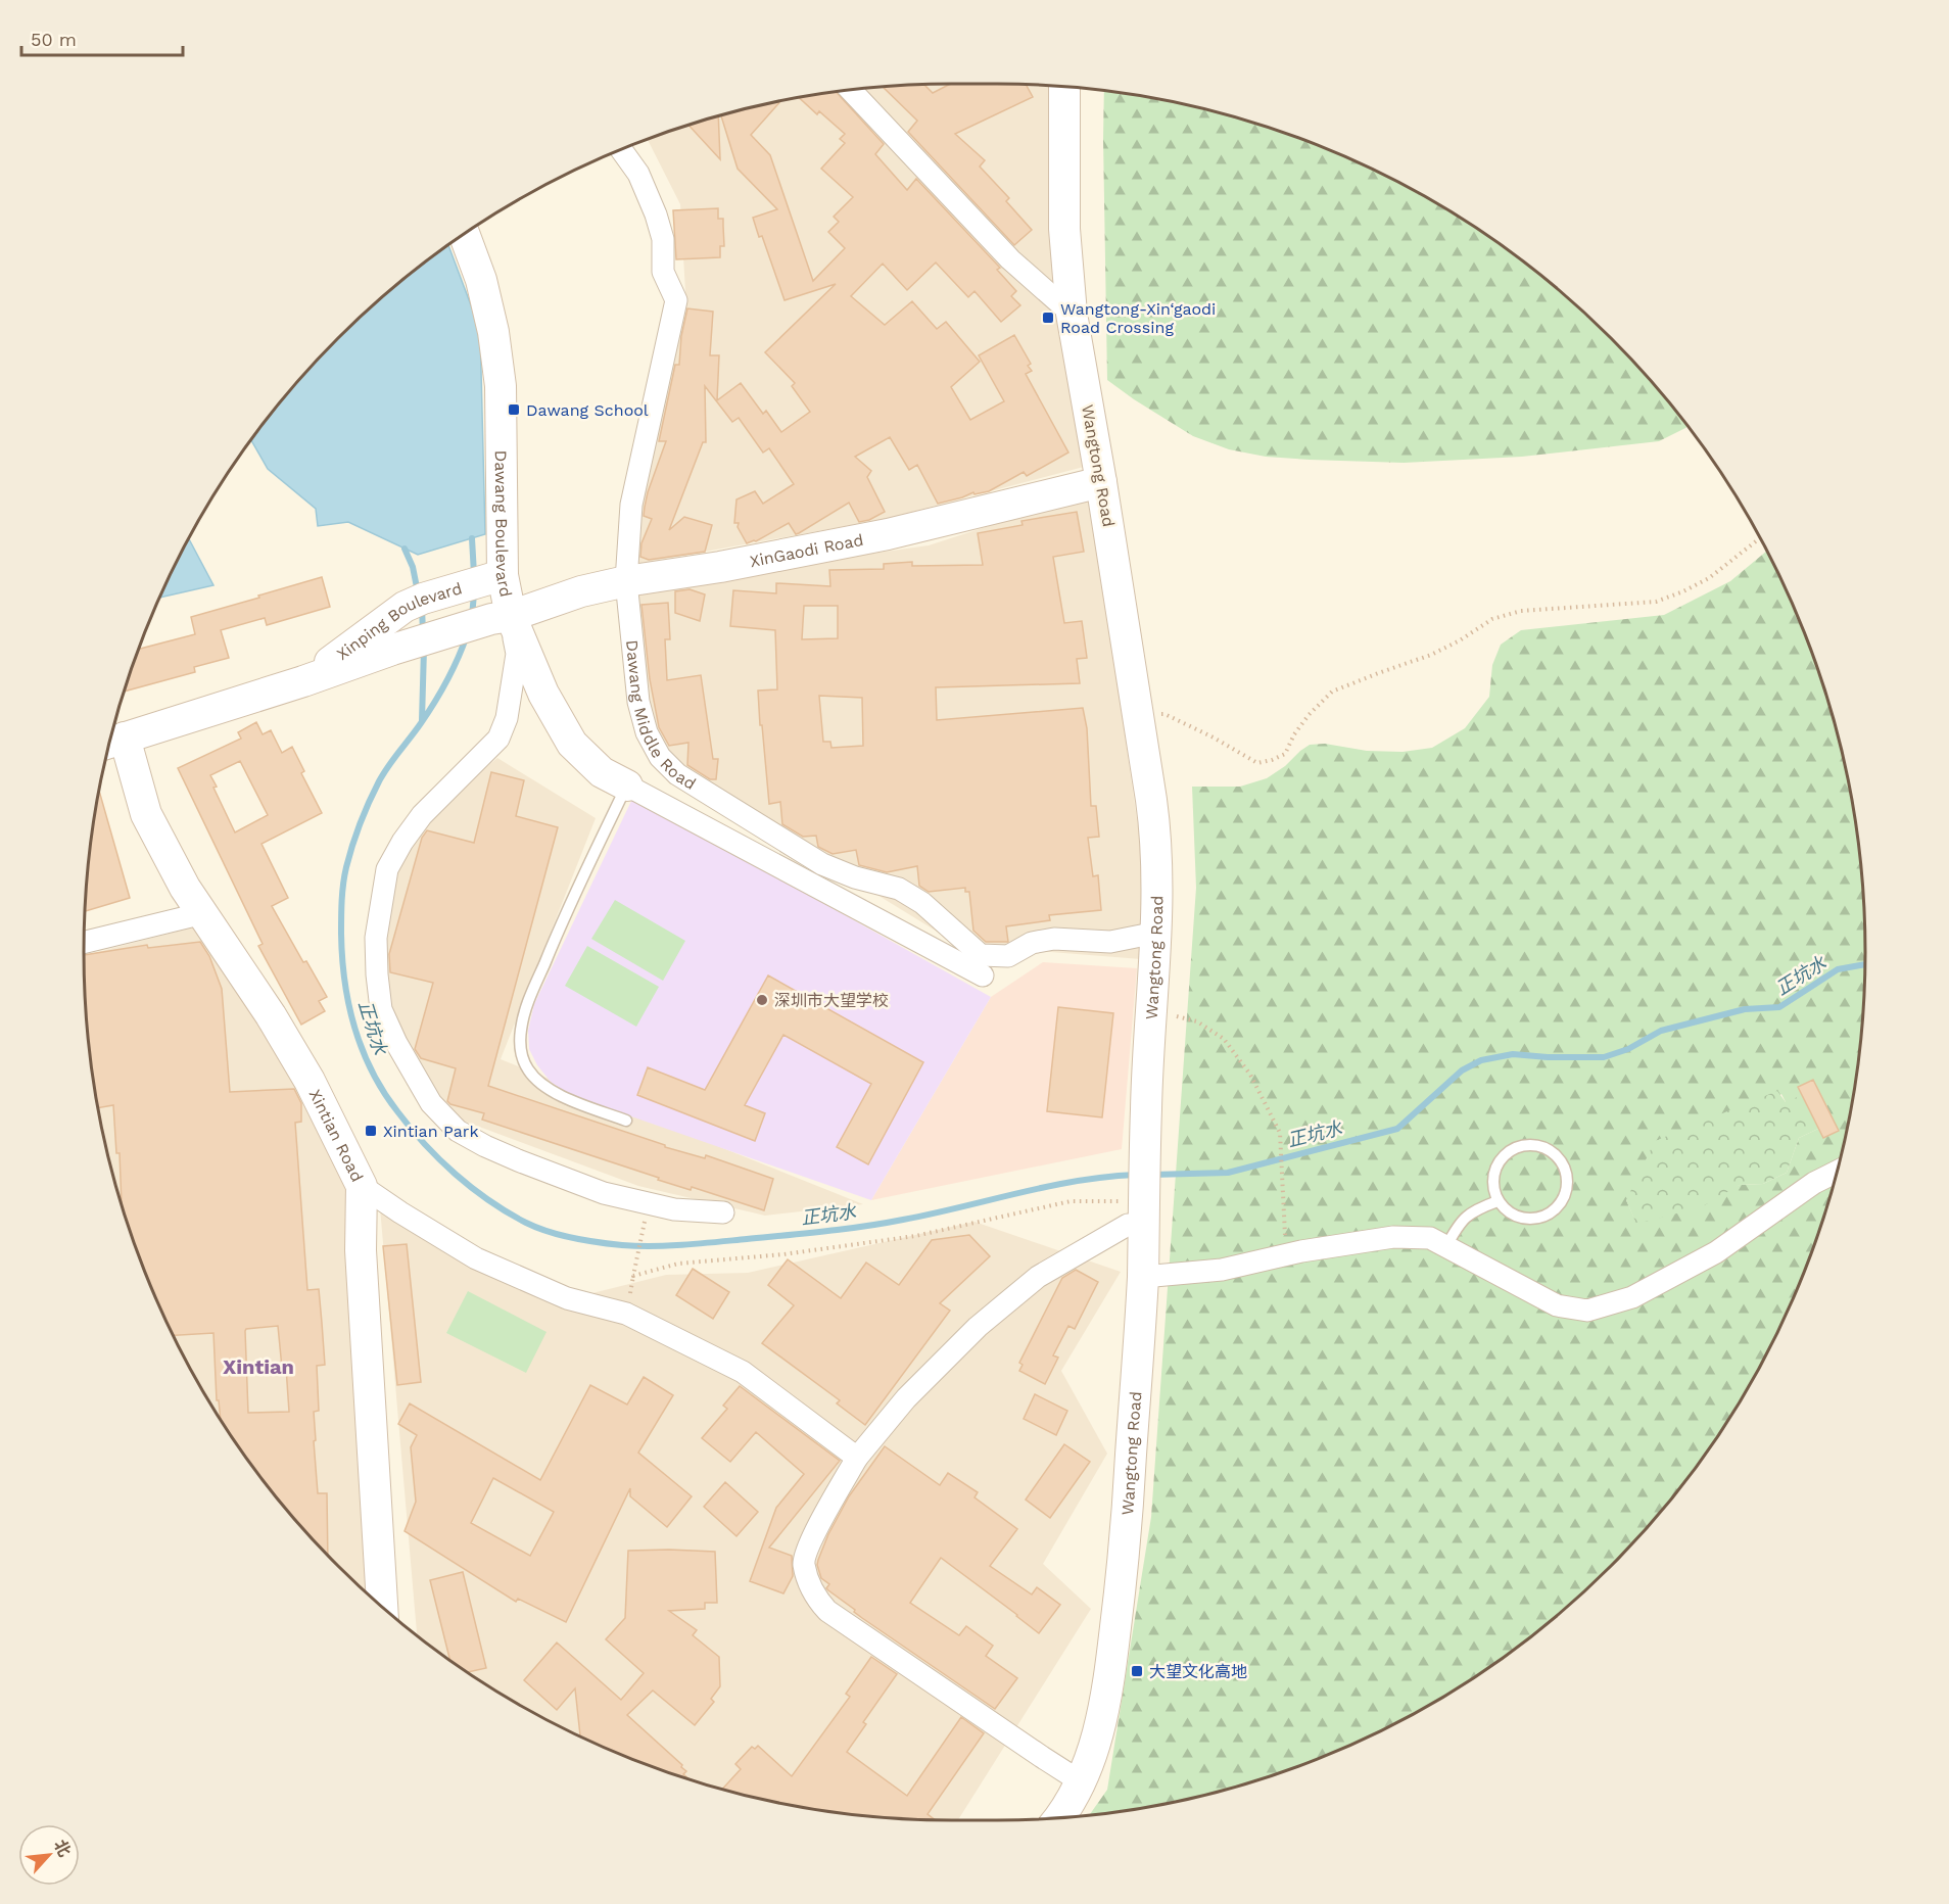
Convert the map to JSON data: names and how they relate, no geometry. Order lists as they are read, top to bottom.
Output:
{
  "streets": {
    "street": [
      "Wangtong Road",
      "Dawang Boulevard",
      "XinGaodi Road",
      "Xinping Boulevard",
      "Dawang Middle Road",
      "Xintian Road"
    ]
  },
  "crossings": [
    ["Wangtong Road", "XinGaodi Road"],
    ["Wangtong Road", "Dawang Middle Road"],
    ["Dawang Boulevard", "XinGaodi Road"],
    ["Dawang Boulevard", "Xinping Boulevard"],
    ["XinGaodi Road", "Xinping Boulevard"],
    ["XinGaodi Road", "Dawang Middle Road"],
    ["Xinping Boulevard", "Xintian Road"]
  ],
  "districts": ["Xintian"],
  "water": ["正坑水"],
  "places": {
    "transit": [
      "Wangtong-Xin‘gaodi Road Crossing",
      "Dawang School",
      "Xintian Park",
      "大望文化高地"
    ],
    "other": ["深圳市大望学校"]
  },
  "scale_bar": "50 m",
  "north": "top right"
}
